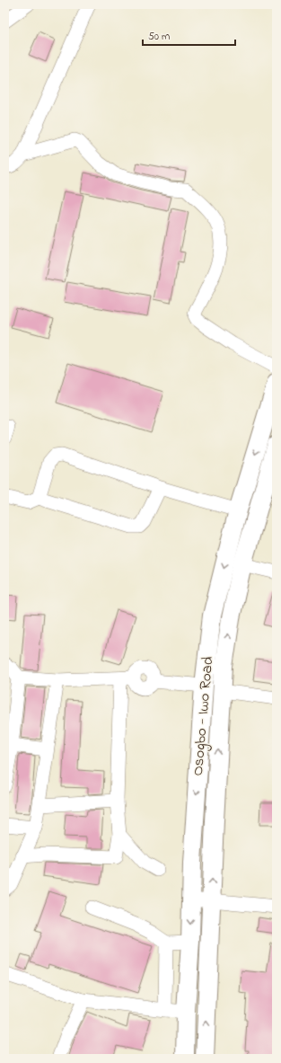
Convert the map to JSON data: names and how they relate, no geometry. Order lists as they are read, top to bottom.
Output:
{
  "streets": {
    "main road": ["Osogbo - Iwo Road"]
  },
  "scale_bar": "50 m"
}
